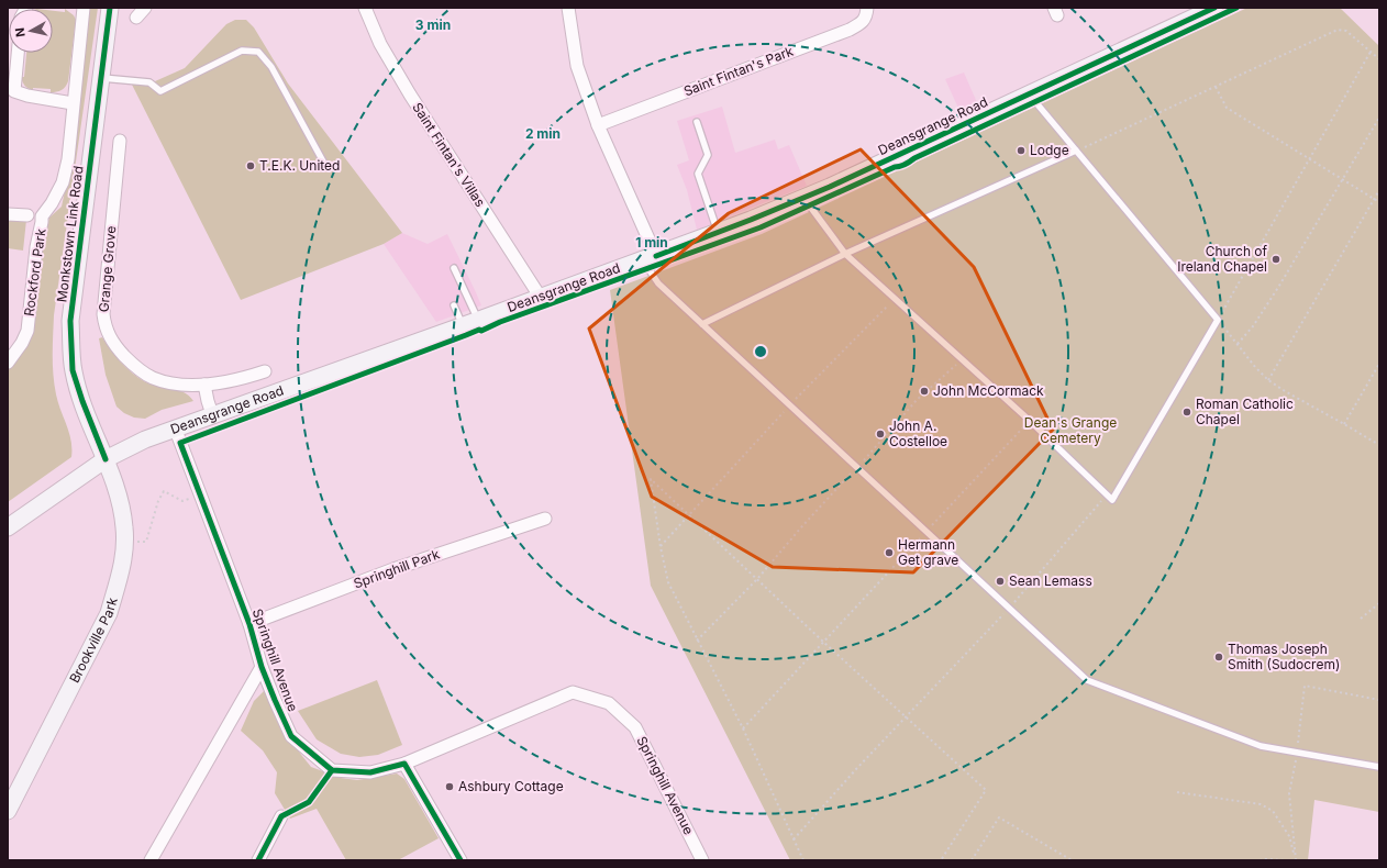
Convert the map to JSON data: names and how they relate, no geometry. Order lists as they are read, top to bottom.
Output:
{
  "streets": {
    "main road": ["Deansgrange Road", "Monkstown Link Road", "Brookville Park"],
    "street": [
      "Saint Fintan's Park",
      "Saint Fintan's Villas",
      "Grange Grove",
      "Rockford Park",
      "Springhill Park",
      "Springhill Avenue"
    ]
  },
  "crossings": [
    ["Deansgrange Road", "Saint Fintan's Villas"],
    ["Deansgrange Road", "Monkstown Link Road"],
    ["Deansgrange Road", "Brookville Park"],
    ["Deansgrange Road", "Springhill Avenue"],
    ["Monkstown Link Road", "Brookville Park"],
    ["Springhill Park", "Springhill Avenue"]
  ],
  "parks": ["Dean's Grange Cemetery"],
  "places": [
    "Lodge",
    "T.E.K. United",
    "Church of Ireland Chapel",
    "John McCormack",
    "Roman Catholic Chapel",
    "John A. Costelloe",
    "Hermann Get grave",
    "Sean Lemass",
    "Thomas Joseph Smith (Sudocrem)",
    "Ashbury Cottage"
  ],
  "north": "left",
  "rings": ["3 min", "2 min", "1 min"]
}
